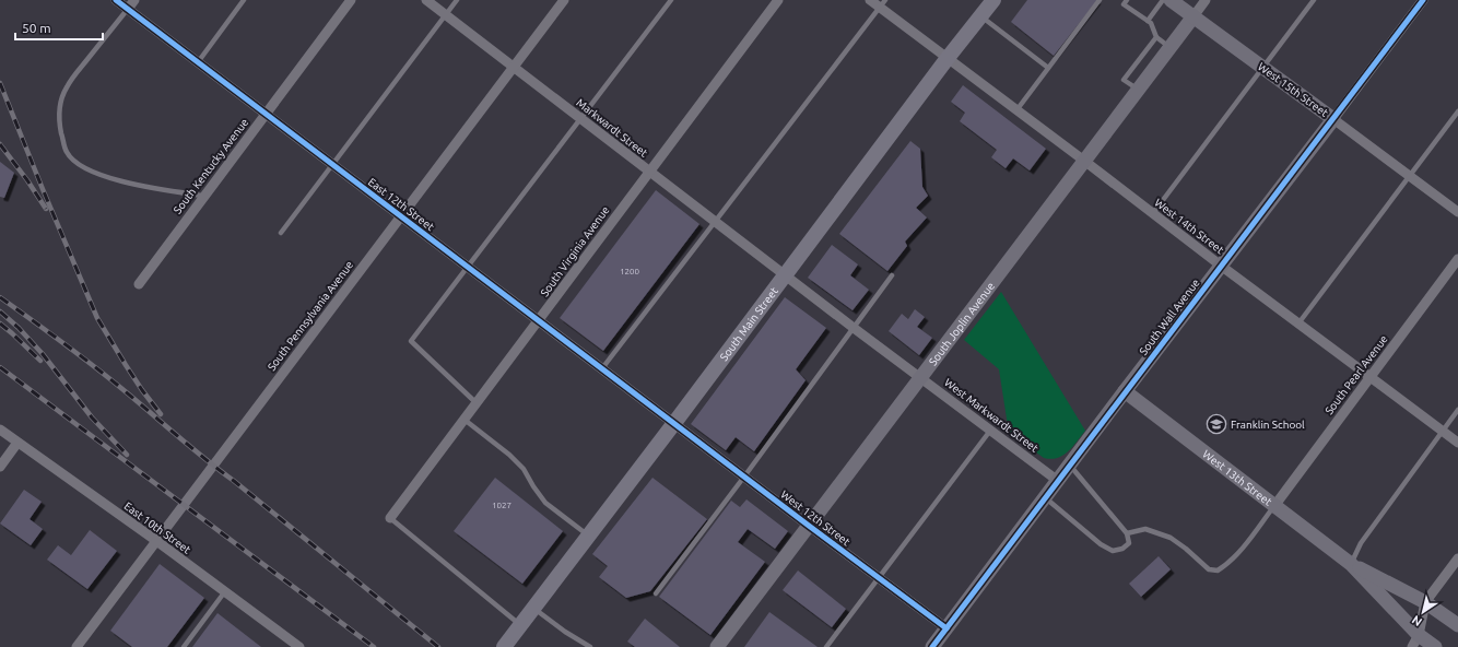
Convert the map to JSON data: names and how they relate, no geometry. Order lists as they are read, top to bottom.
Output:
{
  "streets": {
    "main road": ["South Main Street"],
    "street": [
      "West 15th Street",
      "Markwardt Street",
      "South Kentucky Avenue",
      "East 12th Street",
      "West 14th Street",
      "South Virginia Avenue",
      "South Pennsylvania Avenue",
      "South Wall Avenue",
      "South Joplin Avenue",
      "South Pearl Avenue",
      "West Markwardt Street",
      "West 13th Street",
      "West 12th Street",
      "East 10th Street"
    ]
  },
  "crossings": [
    ["West 15th Street", "South Wall Avenue"],
    ["West 15th Street", "South Joplin Avenue"],
    ["Markwardt Street", "South Virginia Avenue"],
    ["Markwardt Street", "South Pennsylvania Avenue"],
    ["Markwardt Street", "South Main Street"],
    ["Markwardt Street", "West Markwardt Street"],
    ["South Kentucky Avenue", "East 12th Street"],
    ["East 12th Street", "South Virginia Avenue"],
    ["East 12th Street", "South Pennsylvania Avenue"],
    ["East 12th Street", "South Main Street"],
    ["East 12th Street", "West 12th Street"],
    ["West 14th Street", "South Wall Avenue"],
    ["West 14th Street", "South Main Street"],
    ["West 14th Street", "South Joplin Avenue"],
    ["West 14th Street", "South Pearl Avenue"],
    ["South Pennsylvania Avenue", "East 10th Street"],
    ["South Wall Avenue", "West Markwardt Street"],
    ["South Wall Avenue", "West 13th Street"],
    ["South Wall Avenue", "West 12th Street"],
    ["South Main Street", "West Markwardt Street"],
    ["South Main Street", "West 12th Street"],
    ["South Joplin Avenue", "West Markwardt Street"],
    ["South Joplin Avenue", "West 12th Street"],
    ["South Pearl Avenue", "West 13th Street"]
  ],
  "places": {
    "school or university": ["Franklin School"]
  },
  "house_numbers": ["1200", "1027"],
  "scale_bar": "50 m",
  "north": "bottom left"
}
